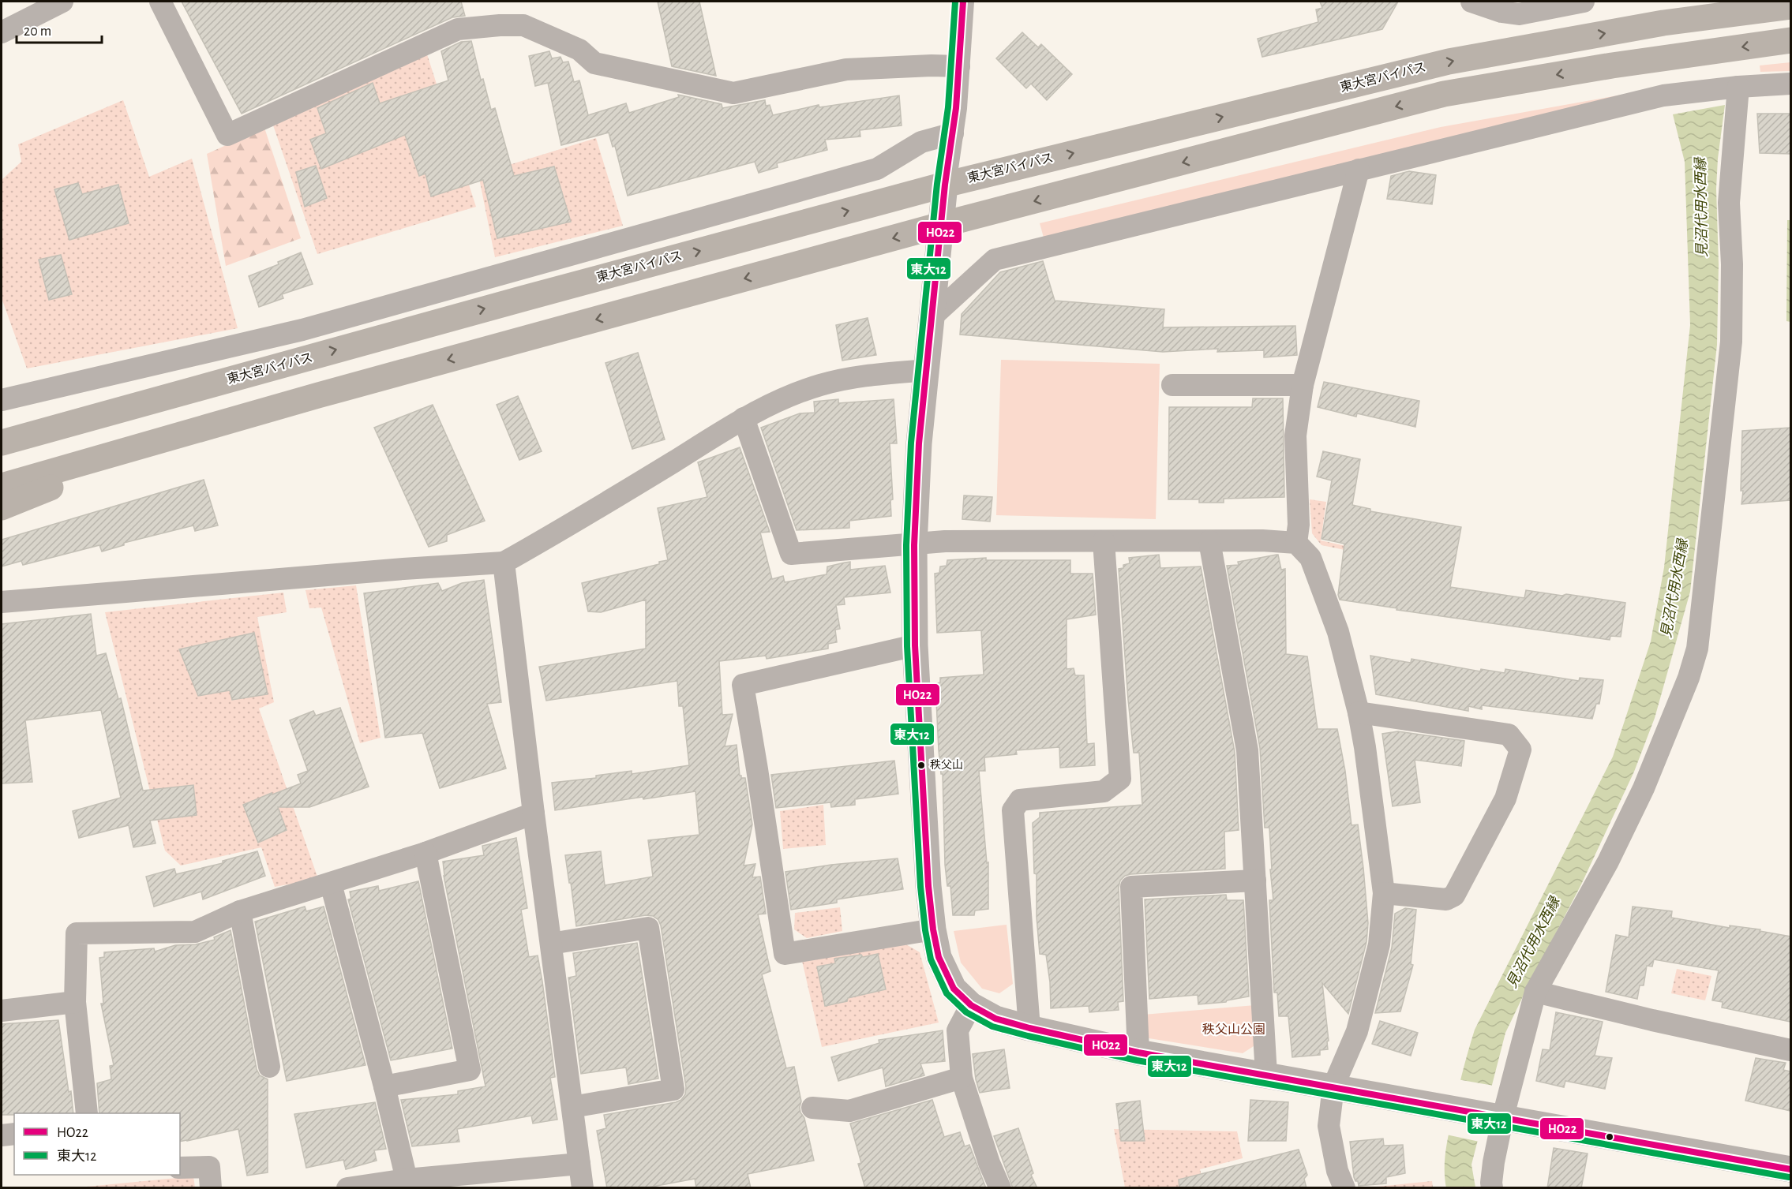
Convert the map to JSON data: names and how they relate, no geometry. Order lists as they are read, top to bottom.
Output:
{
  "streets": {
    "highway": ["東大宮バイパス"]
  },
  "water": ["見沼代用水西縁"],
  "parks": ["秩父山公園"],
  "places": ["秩父山"],
  "lines": ["transit line HO22", "transit line 東大12"],
  "legend": ["HO22", "東大12"],
  "scale_bar": "20 m"
}
